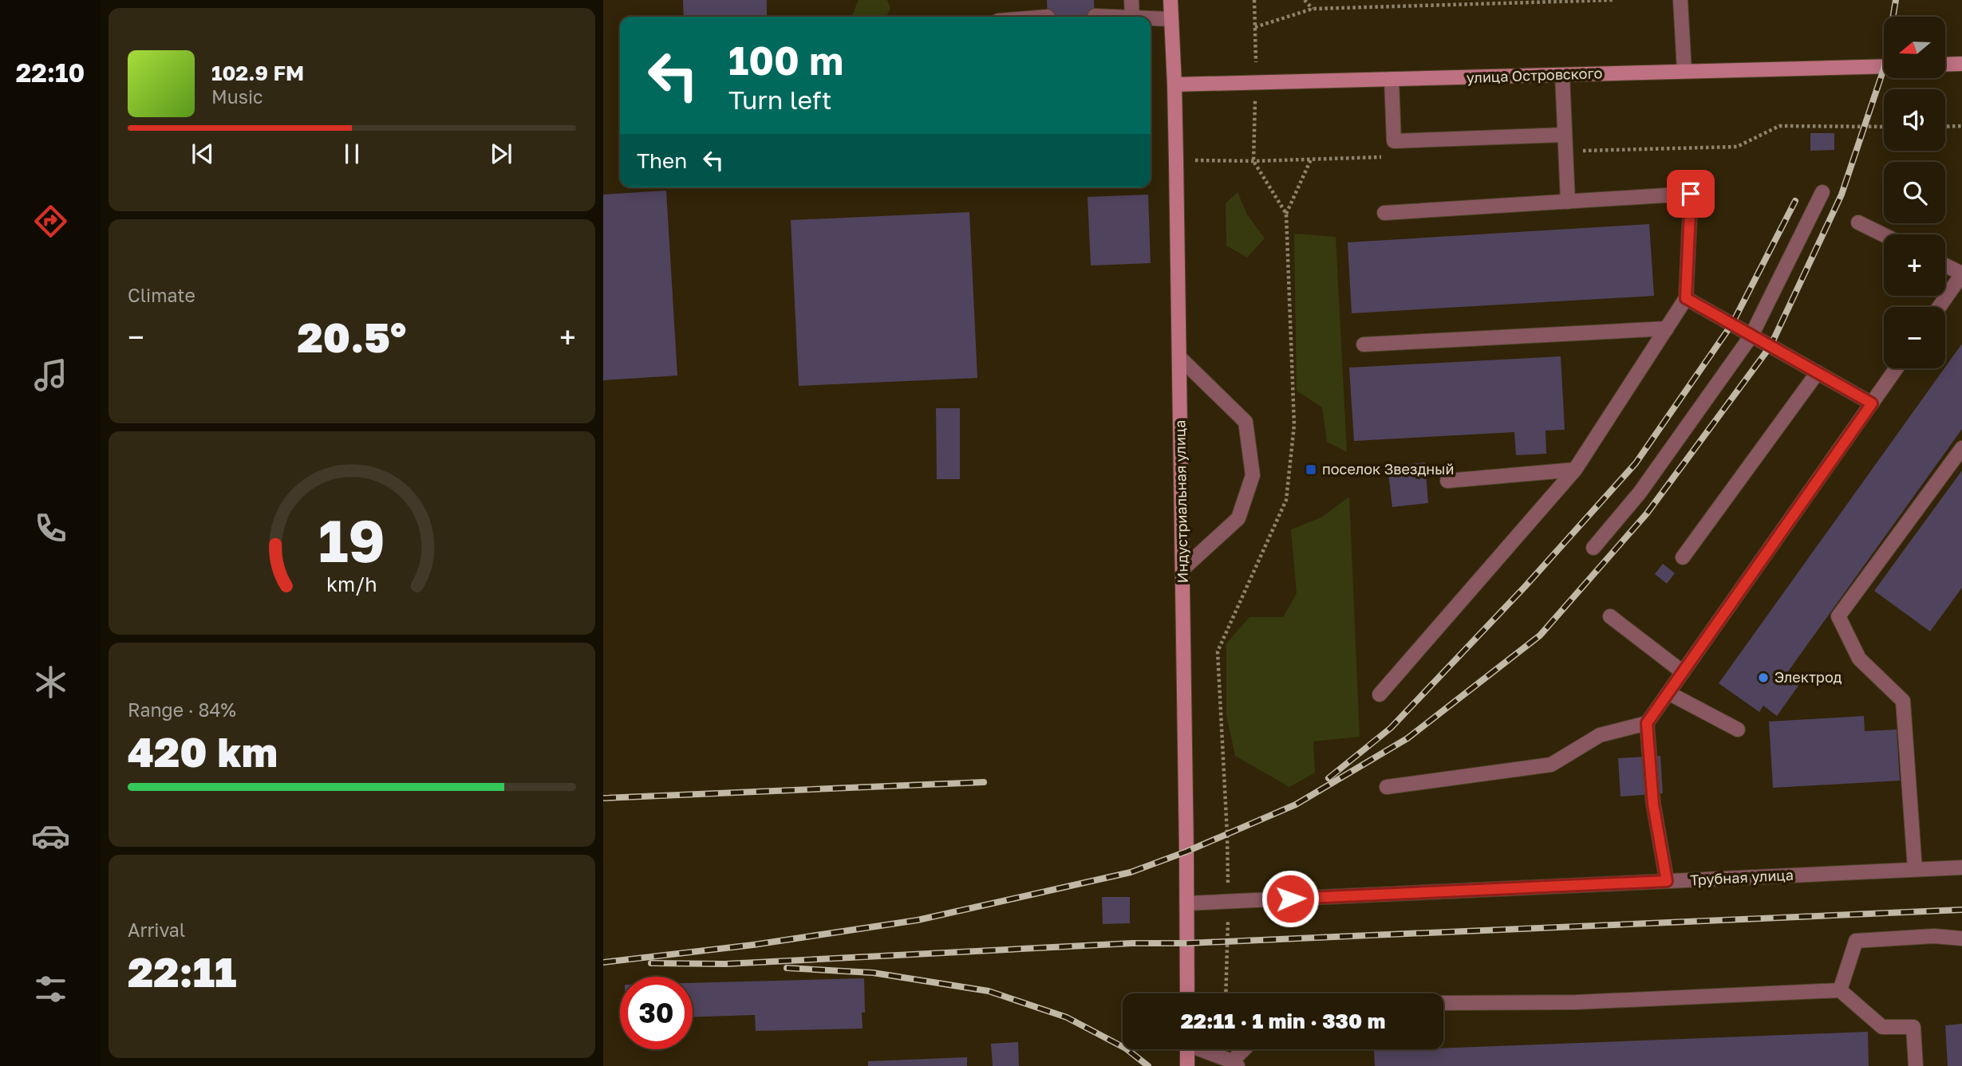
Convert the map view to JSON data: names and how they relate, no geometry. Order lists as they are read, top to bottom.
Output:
{
  "streets": {
    "main road": ["улица Островского", "Индустриальная улица"],
    "street": ["Трубная улица"]
  },
  "crossings": [
    ["улица Островского", "Индустриальная улица"],
    ["Индустриальная улица", "Трубная улица"]
  ],
  "places": {
    "transit": ["поселок Звездный"],
    "other": ["Электрод"]
  },
  "north": "left",
  "page": {
    "tabs": "22:10",
    "map_buttons": ["+", "−"],
    "turn": ["100 m", "Turn left"],
    "song": ["102.9 FM", "Music"],
    "then": "Then",
    "tile": [
      "Climate",
      ["Range · 84%", "420 km"],
      ["Arrival", "22:11"]
    ],
    "heat": ["−", "20.5°", "+"],
    "limit": "30",
    "trip": "22:11 · 1 min · 330 m",
    "gauge": ["19", "km/h"]
  }
}
